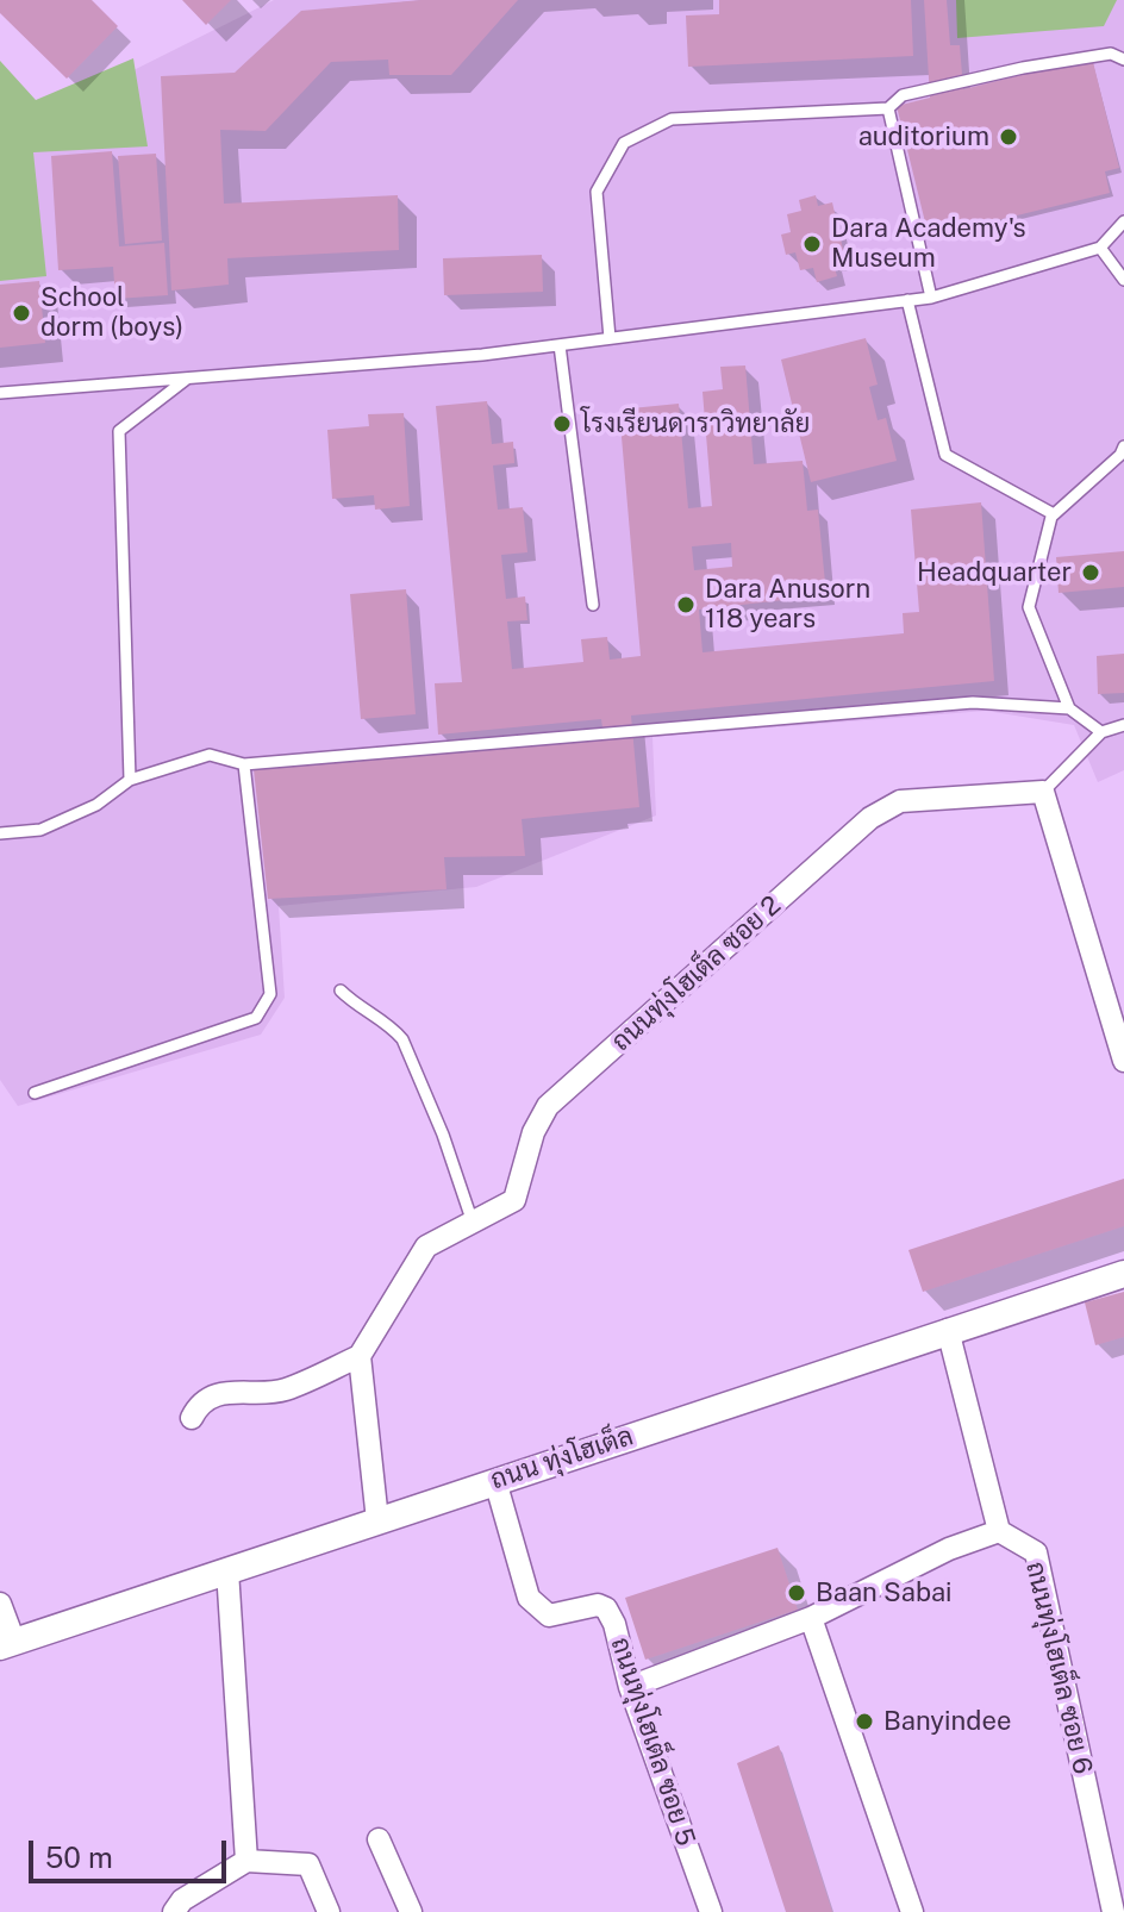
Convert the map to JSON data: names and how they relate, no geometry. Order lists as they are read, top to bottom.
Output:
{
  "streets": {
    "street": [
      "ถนนทุ่งโฮเต็ล ซอย 2",
      "ถนน ทุ่งโฮเต็ล",
      "ถนนทุ่งโฮเต็ล ซอย 6",
      "ถนนทุ่งโฮเต็ล ซอย 5"
    ]
  },
  "crossings": [
    ["ถนน ทุ่งโฮเต็ล", "ถนนทุ่งโฮเต็ล ซอย 5"]
  ],
  "places": [
    "auditorium",
    "Dara Academy's Museum",
    "School dorm (boys)",
    "โรงเรียนดาราวิทยาลัย",
    "Headquarter",
    "Dara Anusorn 118 years",
    "Baan Sabai",
    "Banyindee"
  ],
  "scale_bar": "50 m"
}
